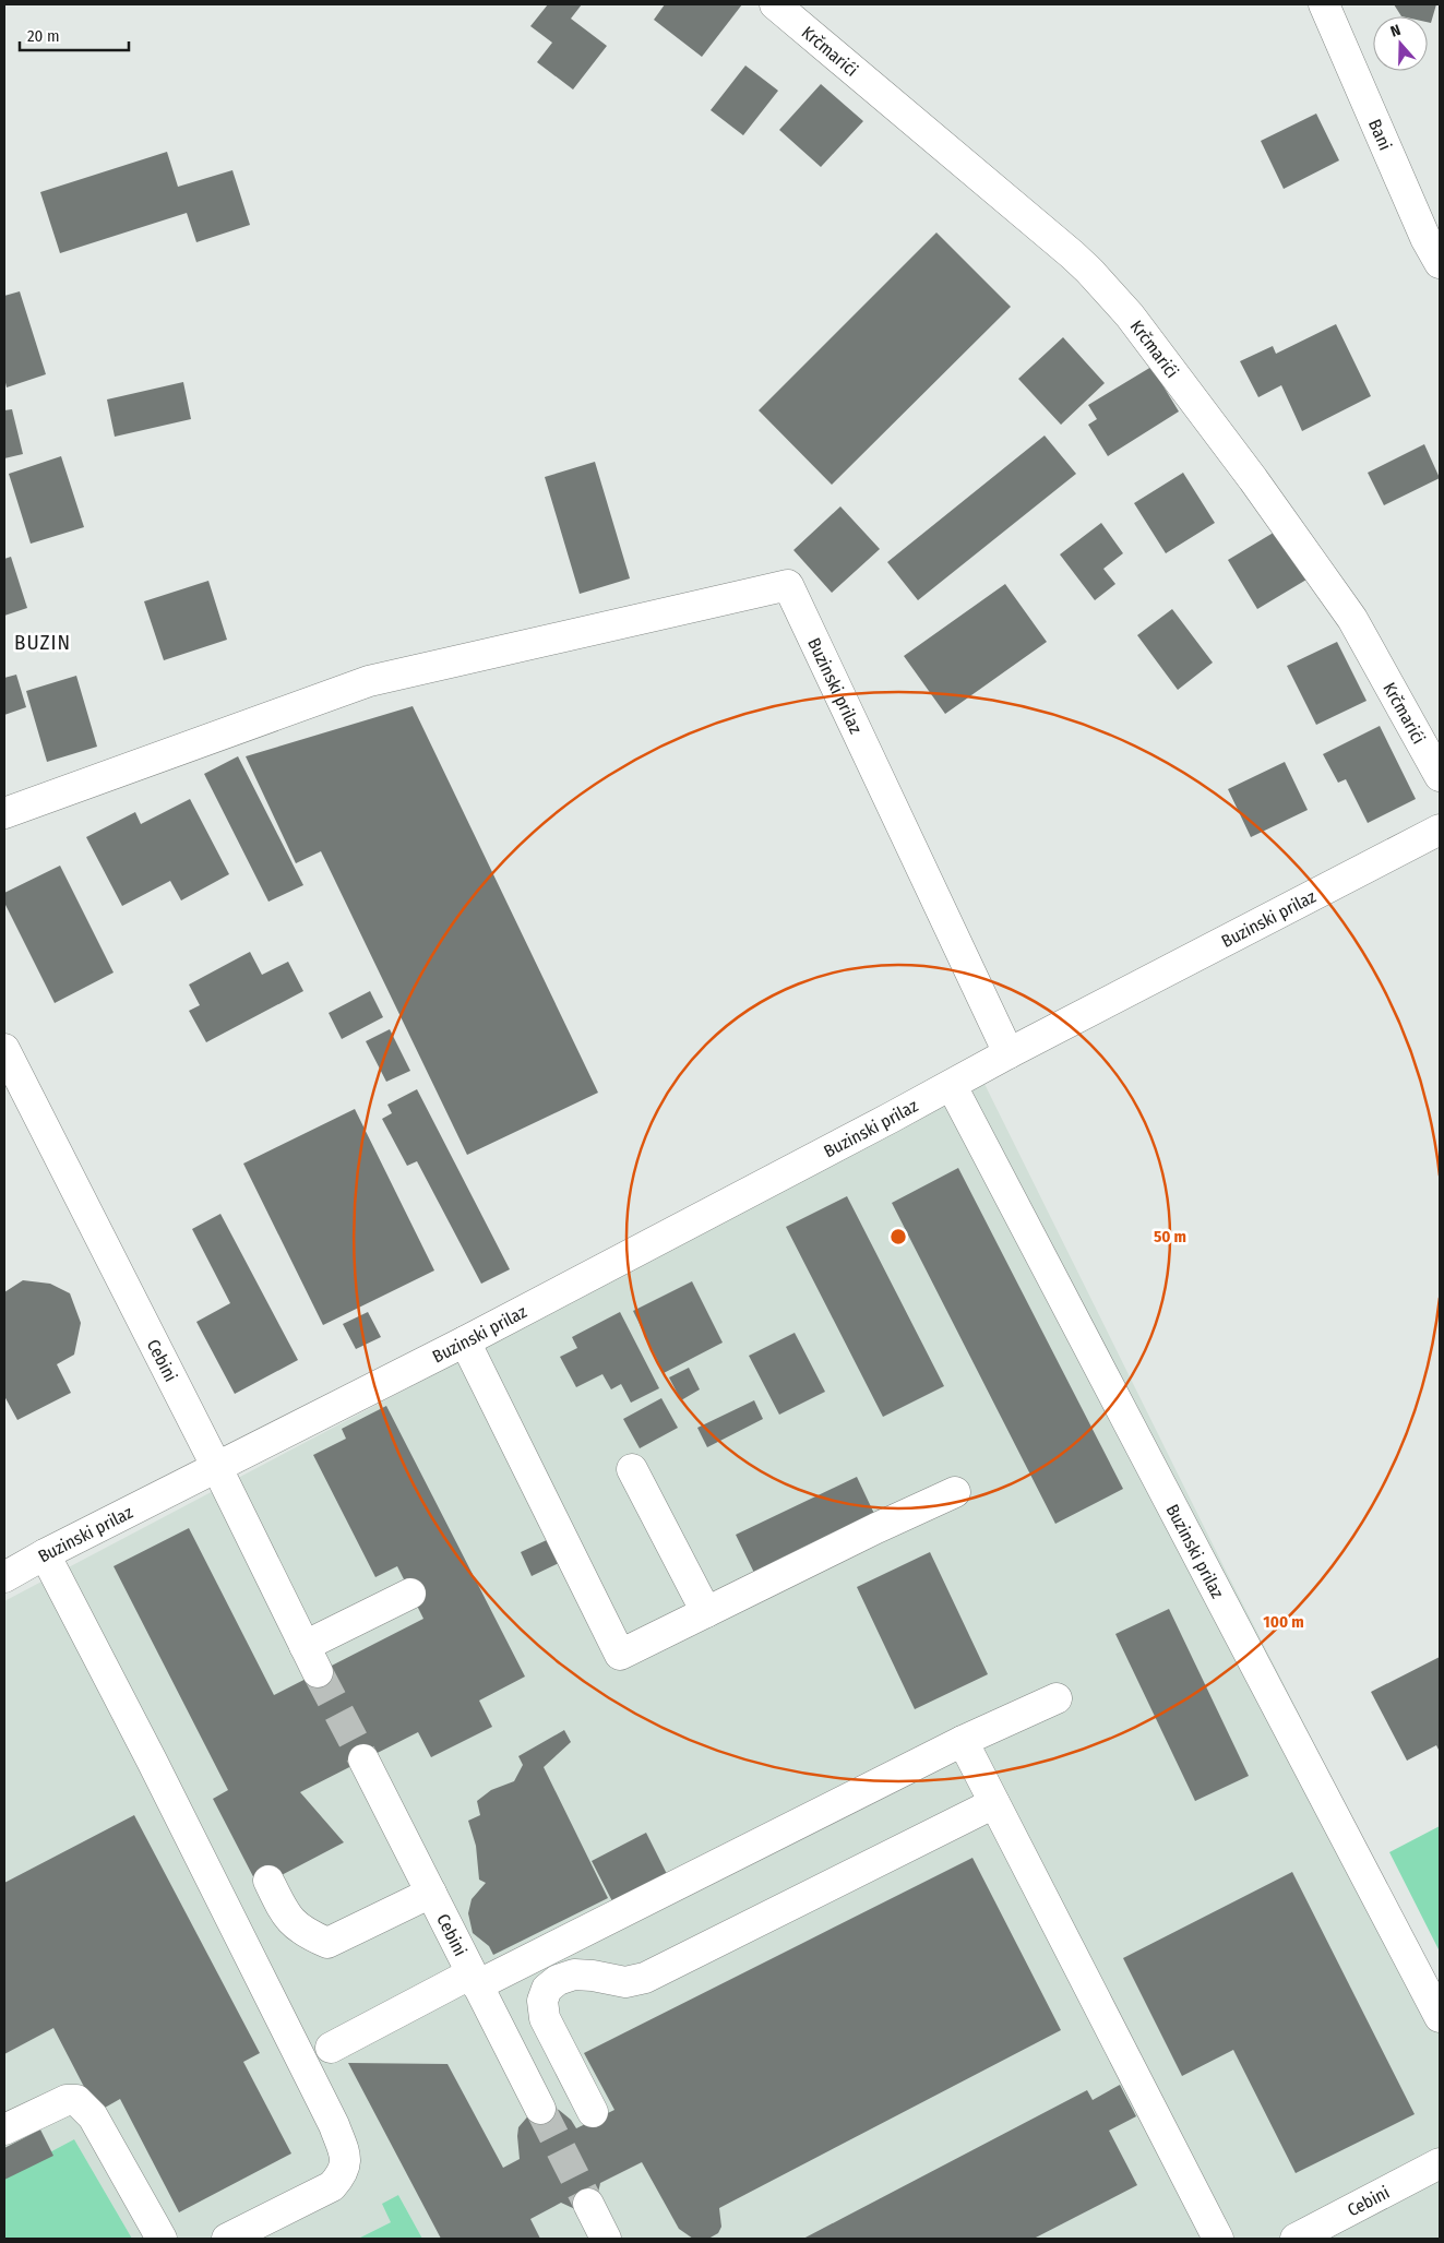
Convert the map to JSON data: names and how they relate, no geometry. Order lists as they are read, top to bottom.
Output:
{
  "streets": {
    "street": [
      "Krčmarići",
      "Bani",
      "Buzinski prilaz",
      "Cebini"
    ]
  },
  "crossings": [
    ["Buzinski prilaz", "Cebini"]
  ],
  "districts": ["BUZIN"],
  "scale_bar": "20 m",
  "north": "top",
  "rings": ["50 m", "100 m"]
}
